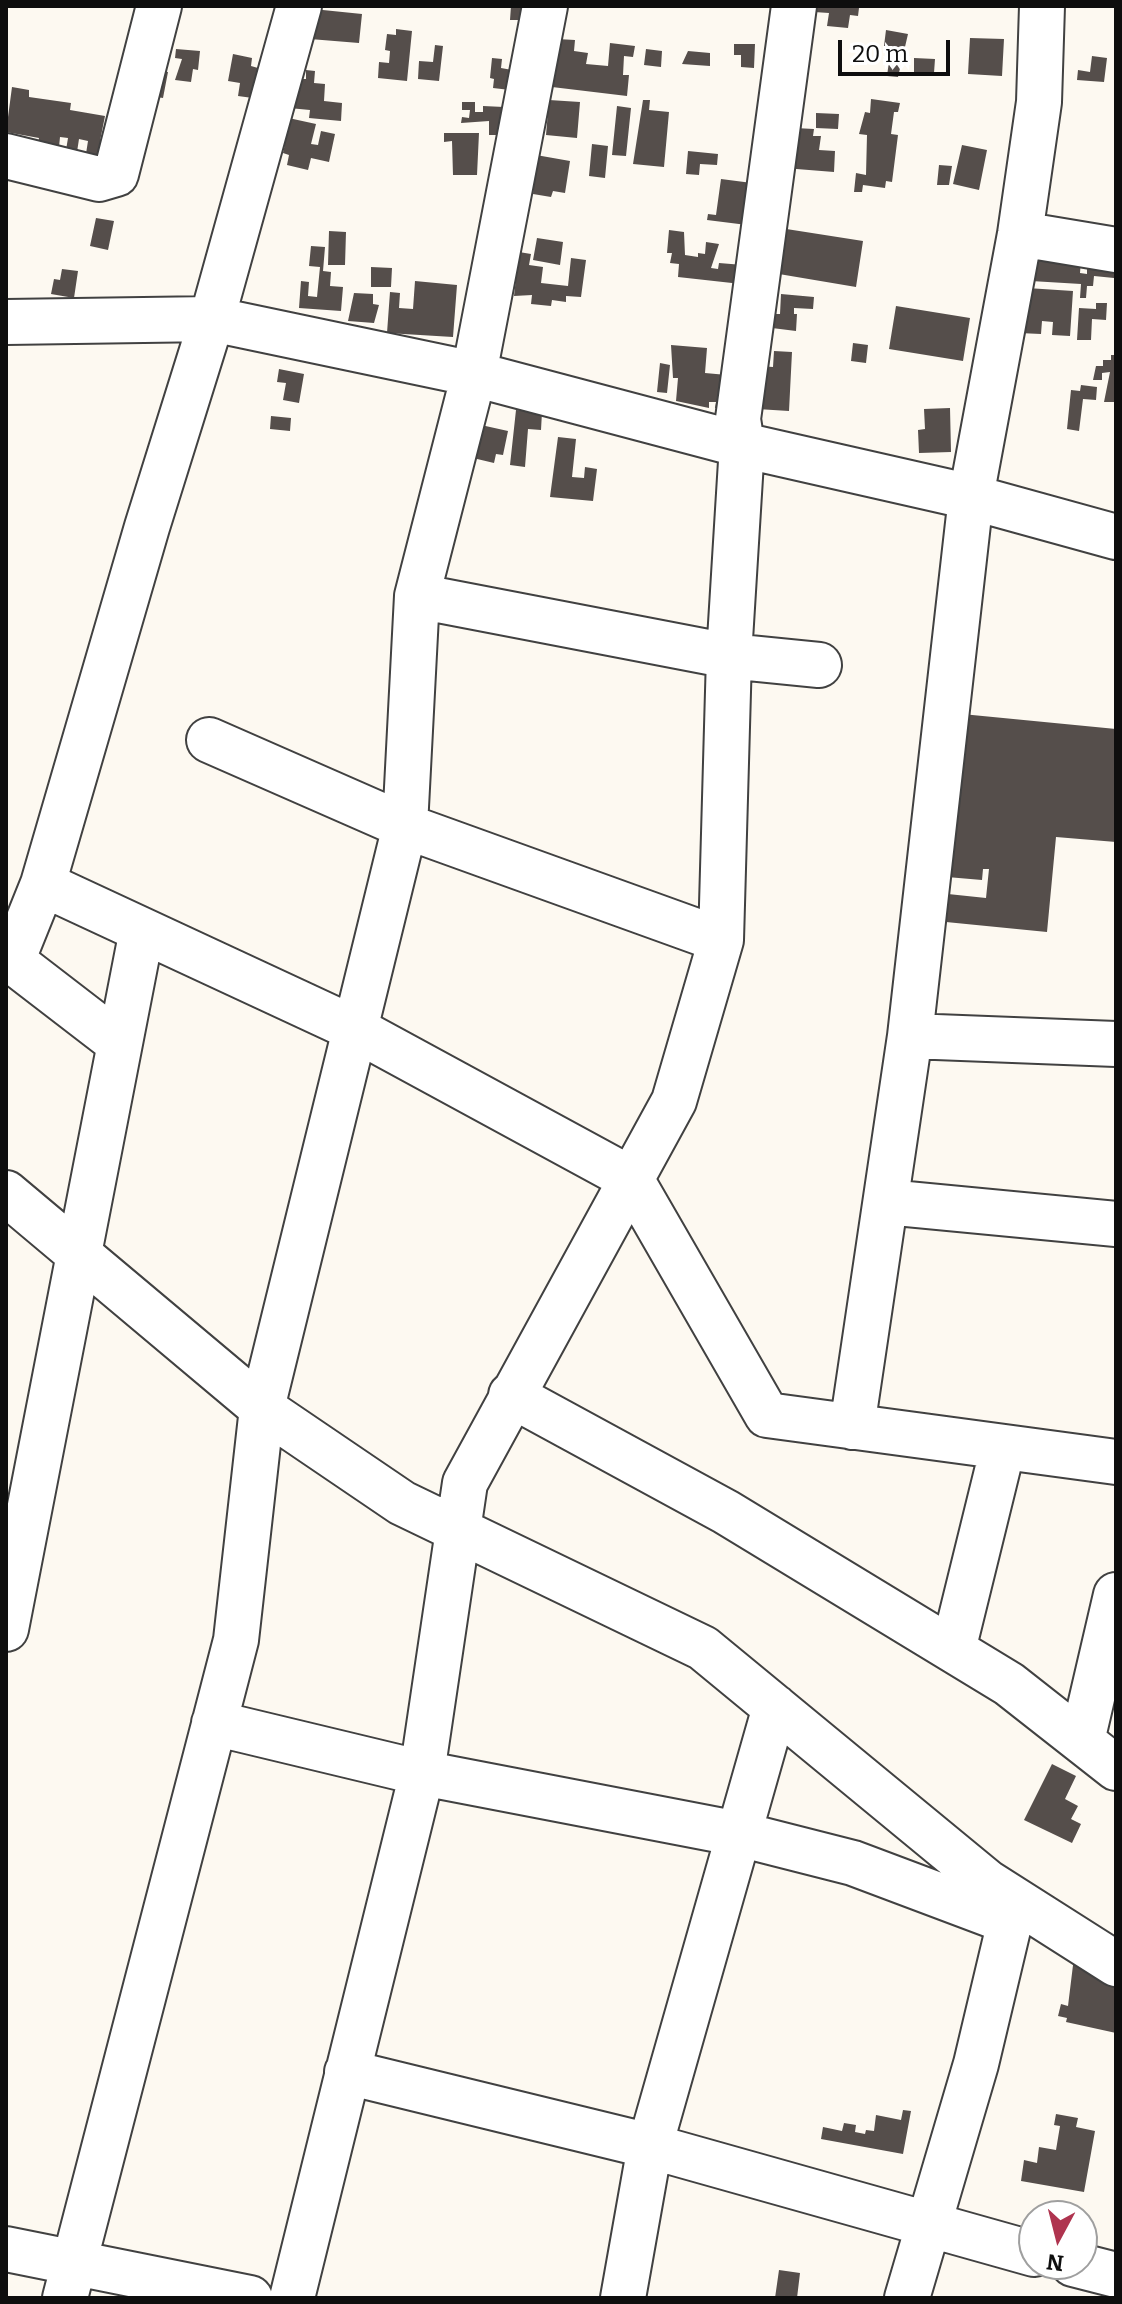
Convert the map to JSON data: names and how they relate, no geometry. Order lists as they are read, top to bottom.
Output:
{
  "scale_bar": "20 m",
  "north": "bottom"
}
